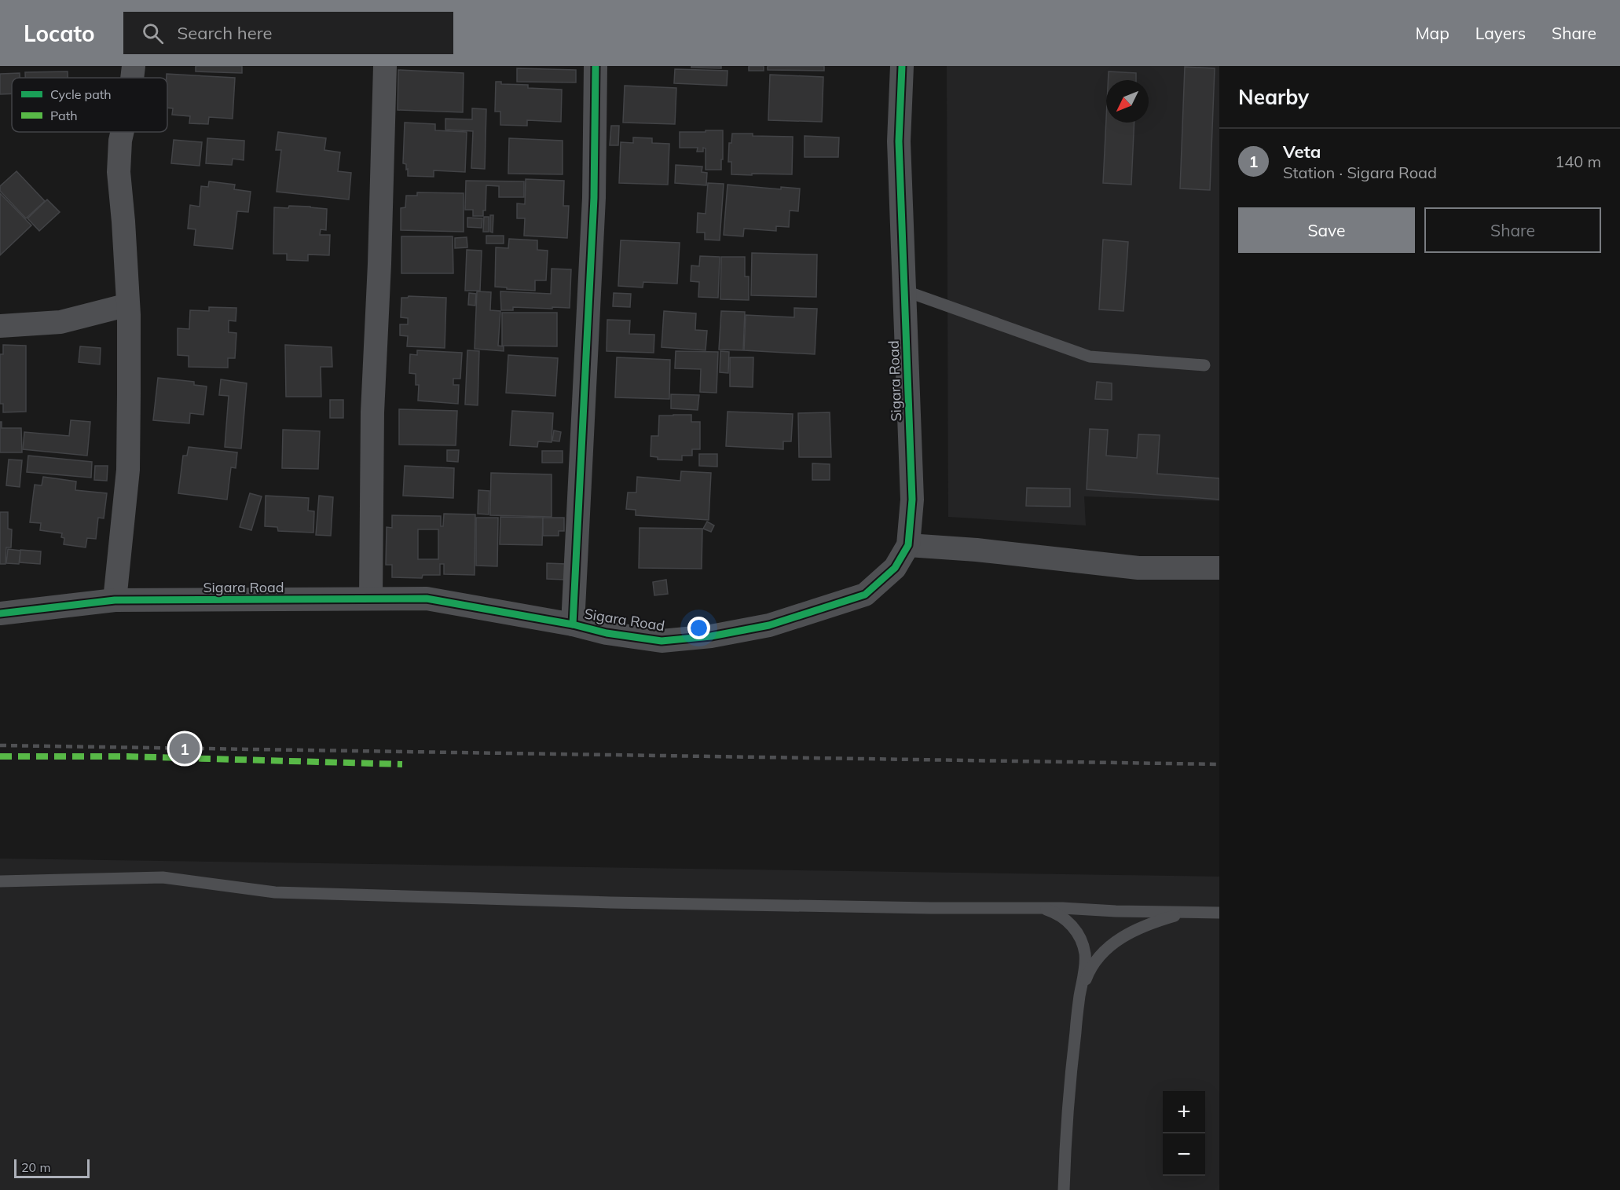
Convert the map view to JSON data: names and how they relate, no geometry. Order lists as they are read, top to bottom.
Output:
{
  "streets": {
    "street": ["Sigara Road"]
  },
  "legend": ["Cycle path", "Path"],
  "scale_bar": "20 m",
  "north": "bottom left",
  "page": {
    "header": "Locato",
    "search": "Search here",
    "nav": ["Map", "Layers", "Share"],
    "heading": "Nearby",
    "list": [
      {
        "mark": "1",
        "name": "Veta",
        "note": "Station · Sigara Road",
        "value": "140 m"
      }
    ],
    "buttons": ["Save", "Share"],
    "pins": "1",
    "map_buttons": ["+", "−"],
    "scale": "20 m"
  }
}
